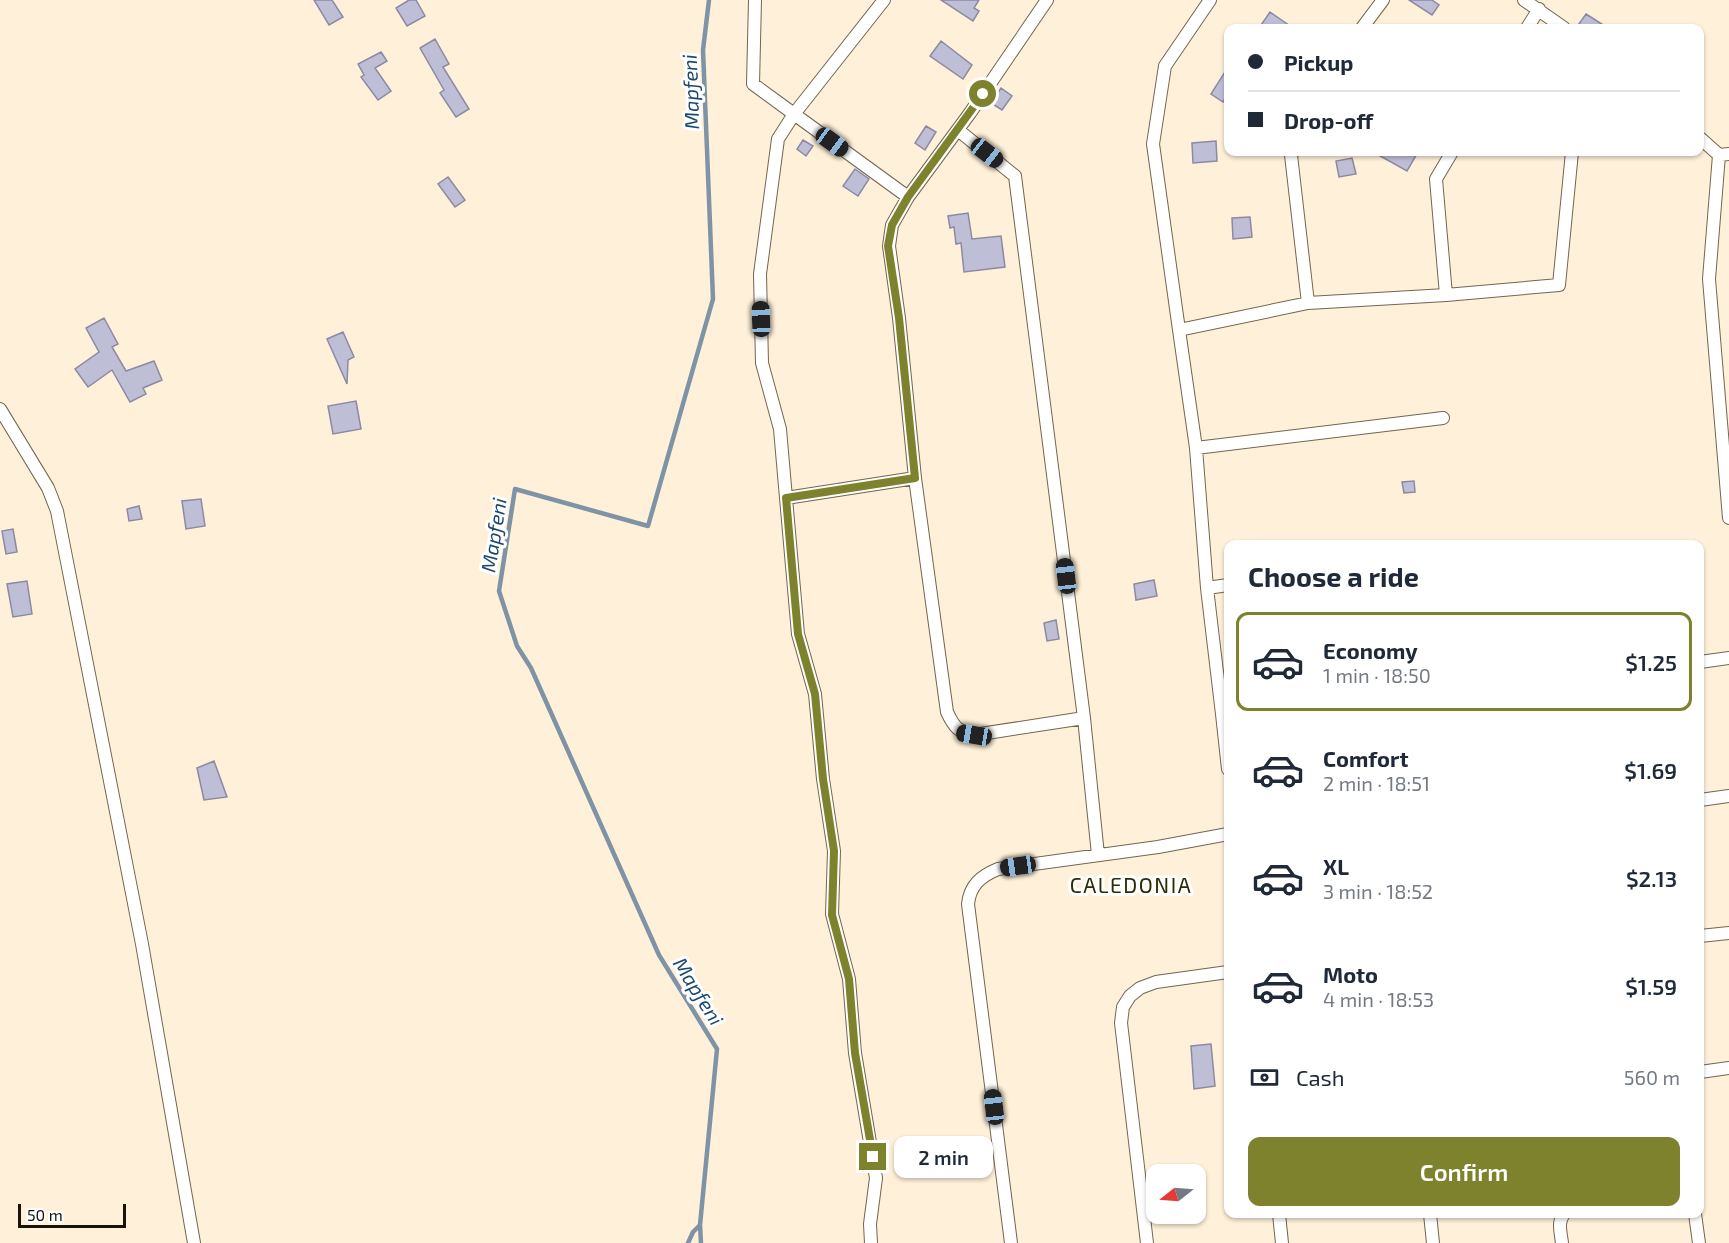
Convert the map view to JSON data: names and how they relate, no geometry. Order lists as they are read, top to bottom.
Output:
{
  "districts": ["CALEDONIA"],
  "water": ["Mapfeni"],
  "scale_bar": "50 m",
  "north": "left",
  "page": {
    "banner": ["Pickup", "Drop-off"],
    "heading": "Choose a ride",
    "list": [
      {
        "name": "Economy",
        "note": "1 min · 18:50",
        "value": "$1.25"
      },
      {
        "name": "Comfort",
        "note": "2 min · 18:51",
        "value": "$1.69"
      },
      {
        "name": "XL",
        "note": "3 min · 18:52",
        "value": "$2.13"
      },
      {
        "name": "Moto",
        "note": "4 min · 18:53",
        "value": "$1.59"
      }
    ],
    "pay": ["Cash", "560 m"],
    "buttons": "Confirm",
    "bubble": "2 min",
    "scale": "50 m"
  }
}
